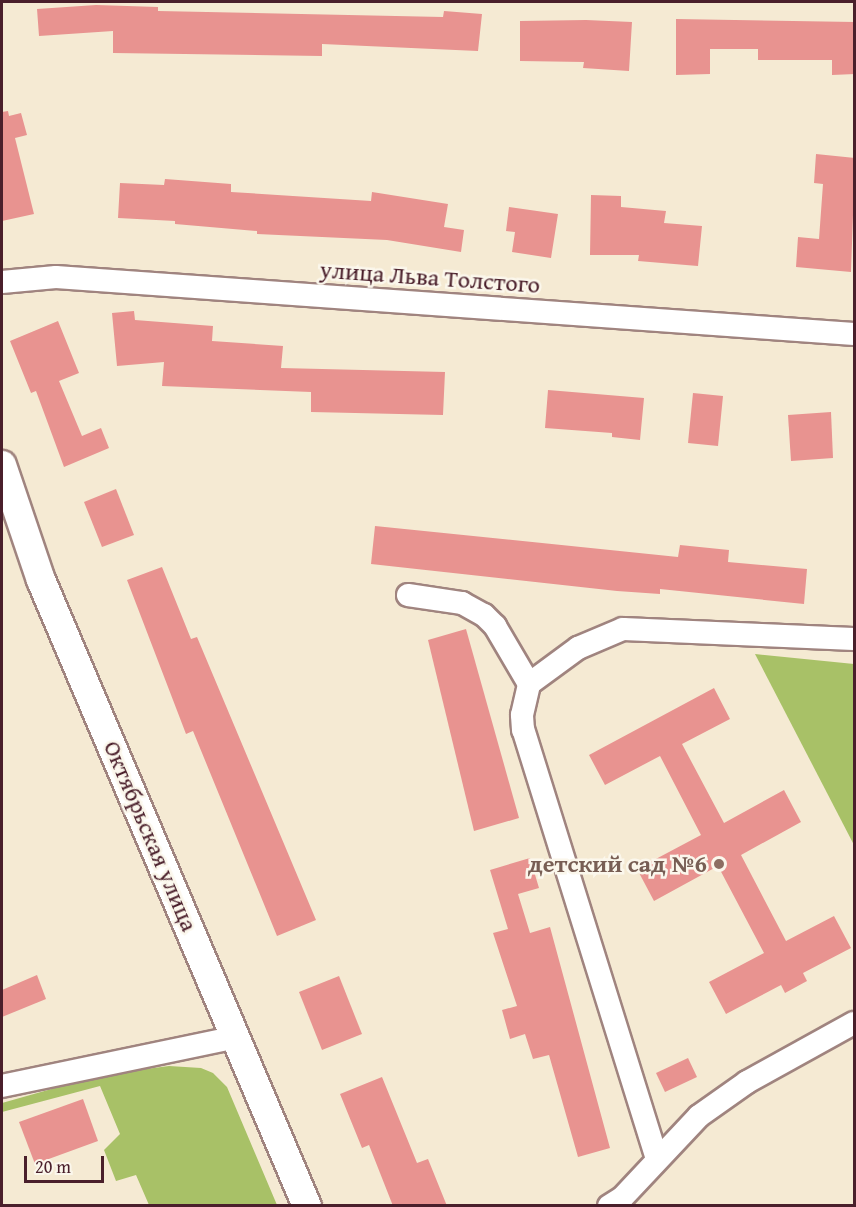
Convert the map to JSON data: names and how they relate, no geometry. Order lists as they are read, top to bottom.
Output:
{
  "streets": {
    "street": ["улица Льва Толстого", "Октябрьская улица"]
  },
  "places": ["детский сад №6"],
  "scale_bar": "20 m"
}
